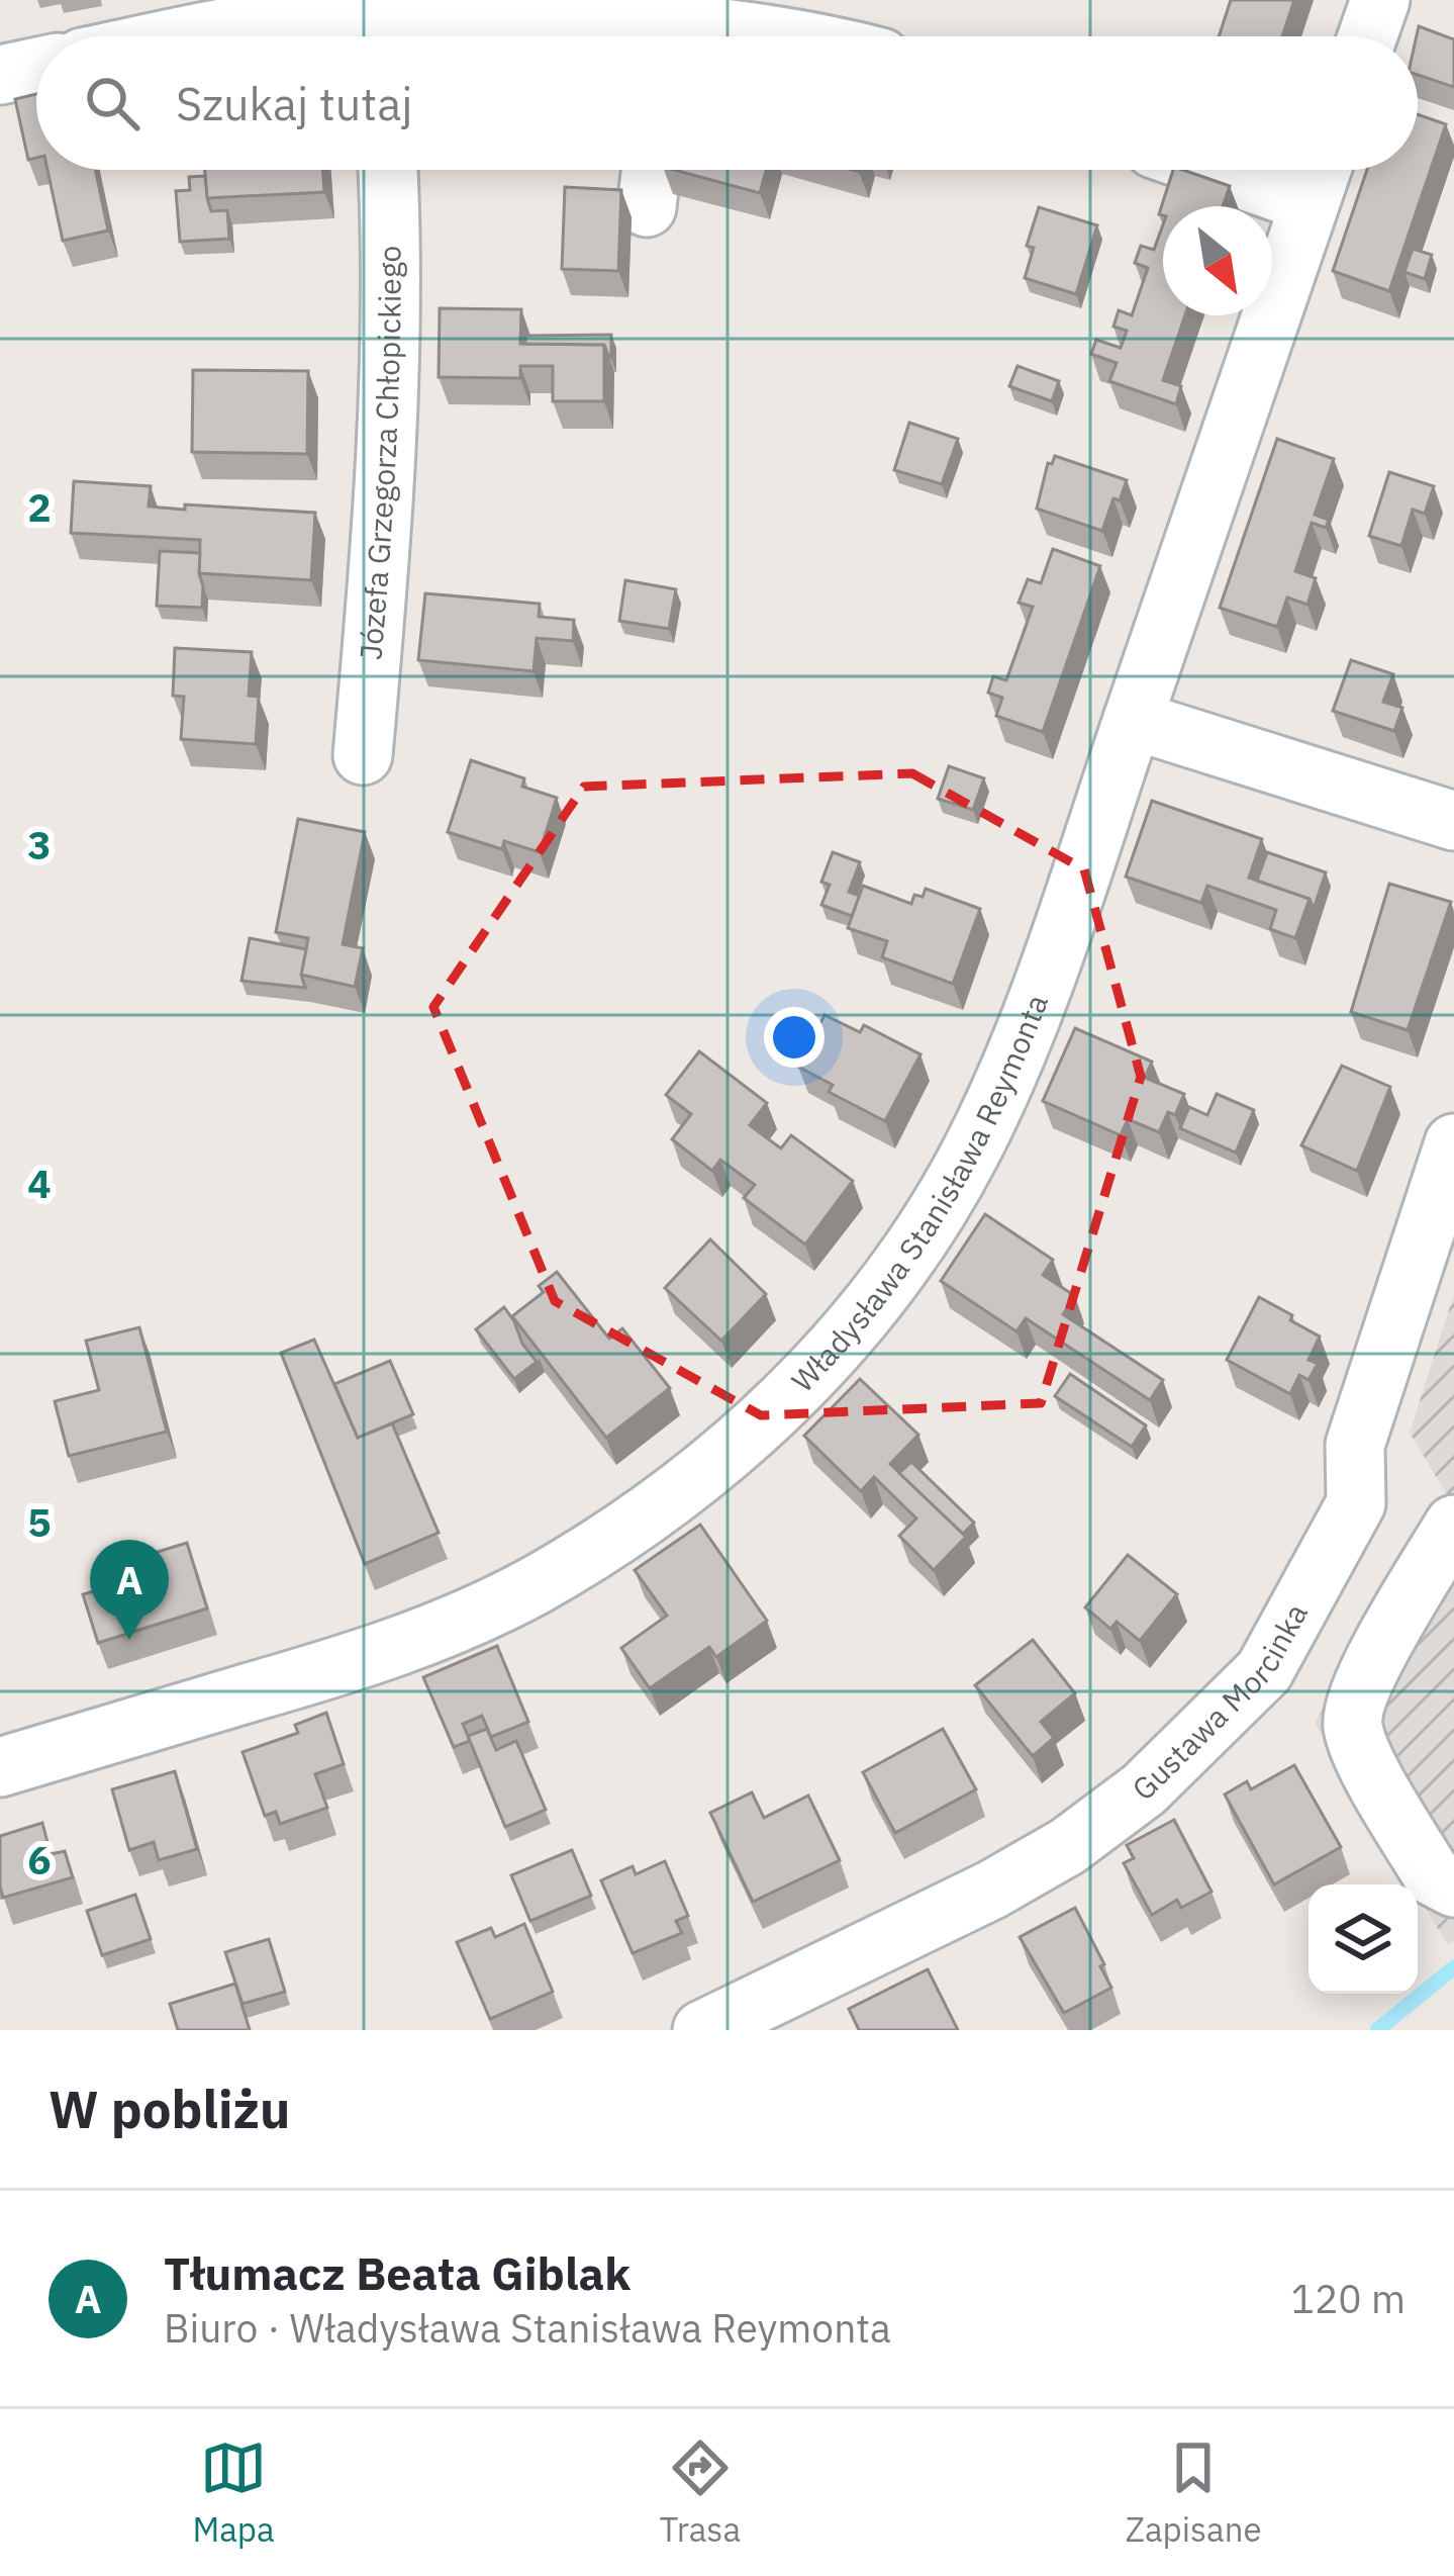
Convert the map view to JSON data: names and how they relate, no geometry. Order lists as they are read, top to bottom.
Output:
{
  "streets": {
    "street": ["Józefa Grzegorza Chłopickiego", "Władysława Stanisława Reymonta", "Gustawa Morcinka"]
  },
  "north": "bottom right",
  "page": {
    "search": "Szukaj tutaj",
    "pins": "A",
    "heading": "W pobliżu",
    "list": [
      {
        "mark": "A",
        "name": "Tłumacz Beata Giblak",
        "note": "Biuro · Władysława Stanisława Reymonta",
        "value": "120 m"
      }
    ],
    "nav": ["Mapa", "Trasa", "Zapisane"]
  },
  "grid": {
    "rows": [
      "2",
      "3",
      "4",
      "5",
      "6"
    ]
  }
}
